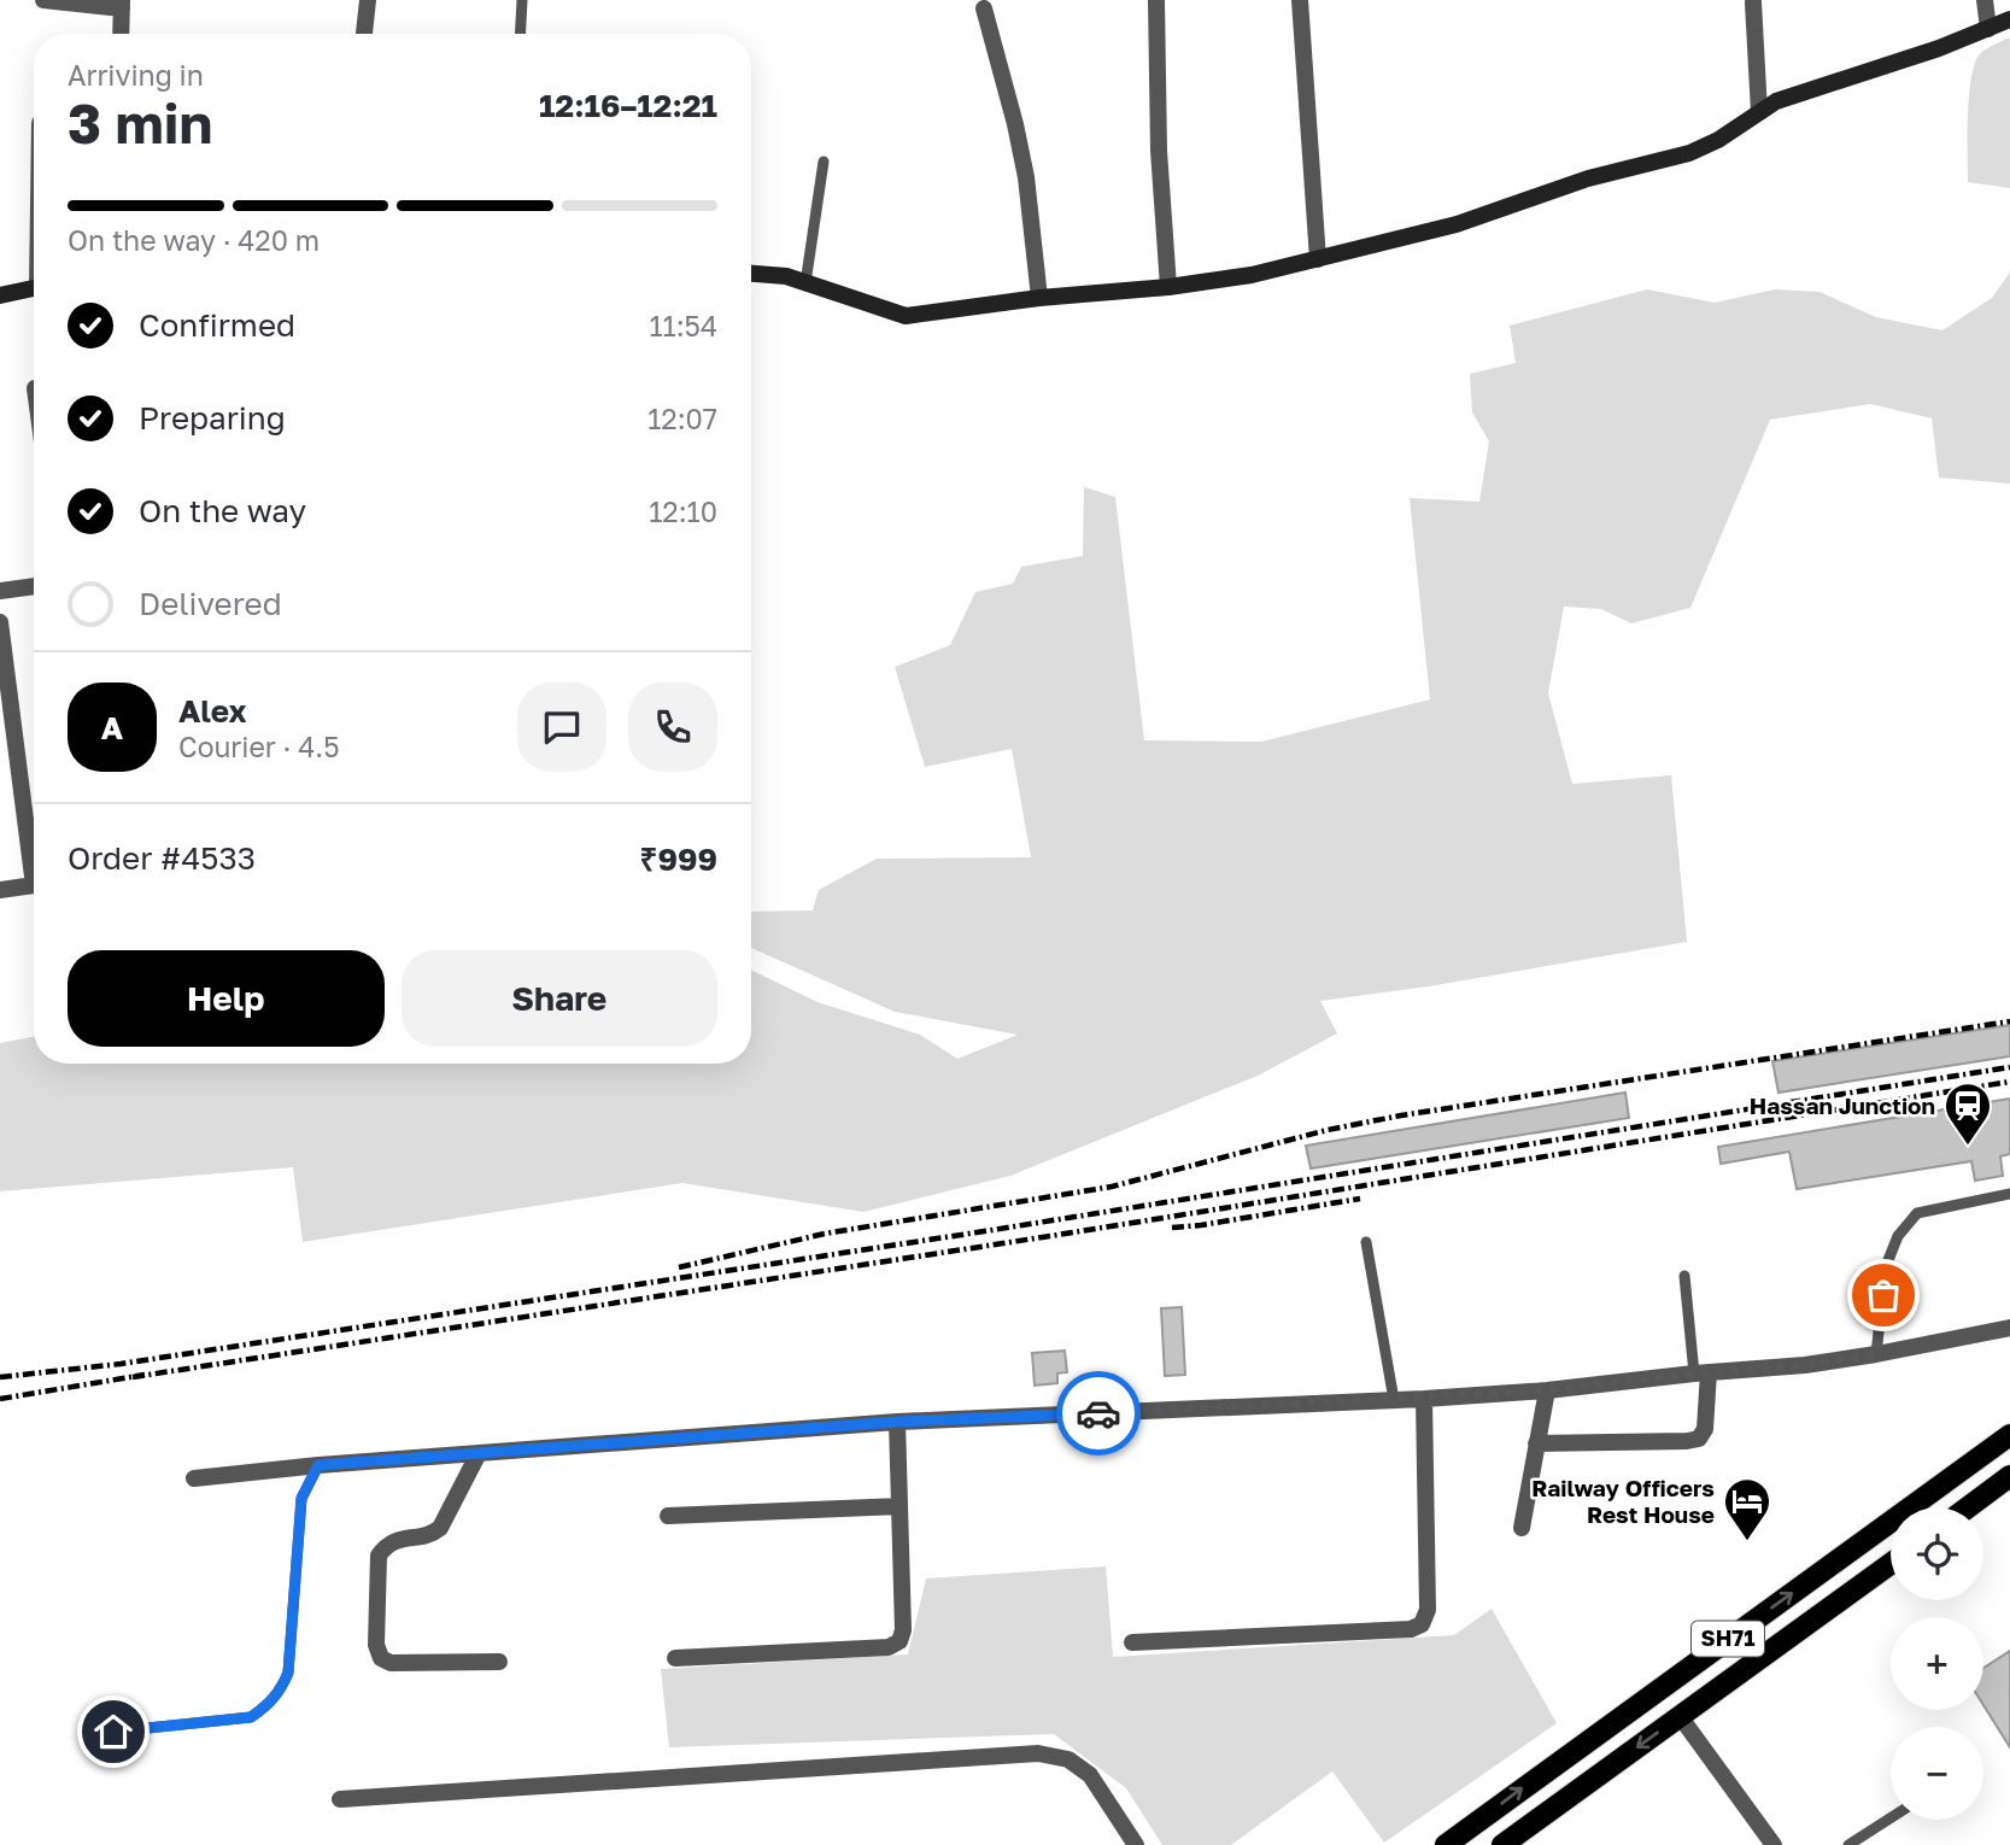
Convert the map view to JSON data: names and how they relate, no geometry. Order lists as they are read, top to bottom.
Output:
{
  "streets": {
    "main road": ["SH71"]
  },
  "places": {
    "station": ["Hassan Junction"],
    "hotel": ["Railway Officers Rest House"]
  },
  "page": {
    "heading": ["3 min", "Arriving in", "12:16–12:21"],
    "panel": [
      "Alex",
      "Courier · 4.5",
      "Order #4533",
      "₹999"
    ],
    "bar": "On the way · 420 m",
    "list": [
      ["Confirmed", "11:54"],
      ["Preparing", "12:07"],
      ["On the way", "12:10"],
      "Delivered"
    ],
    "round": "A",
    "buttons": ["Help", "Share"],
    "map_buttons": ["+", "−"]
  }
}
